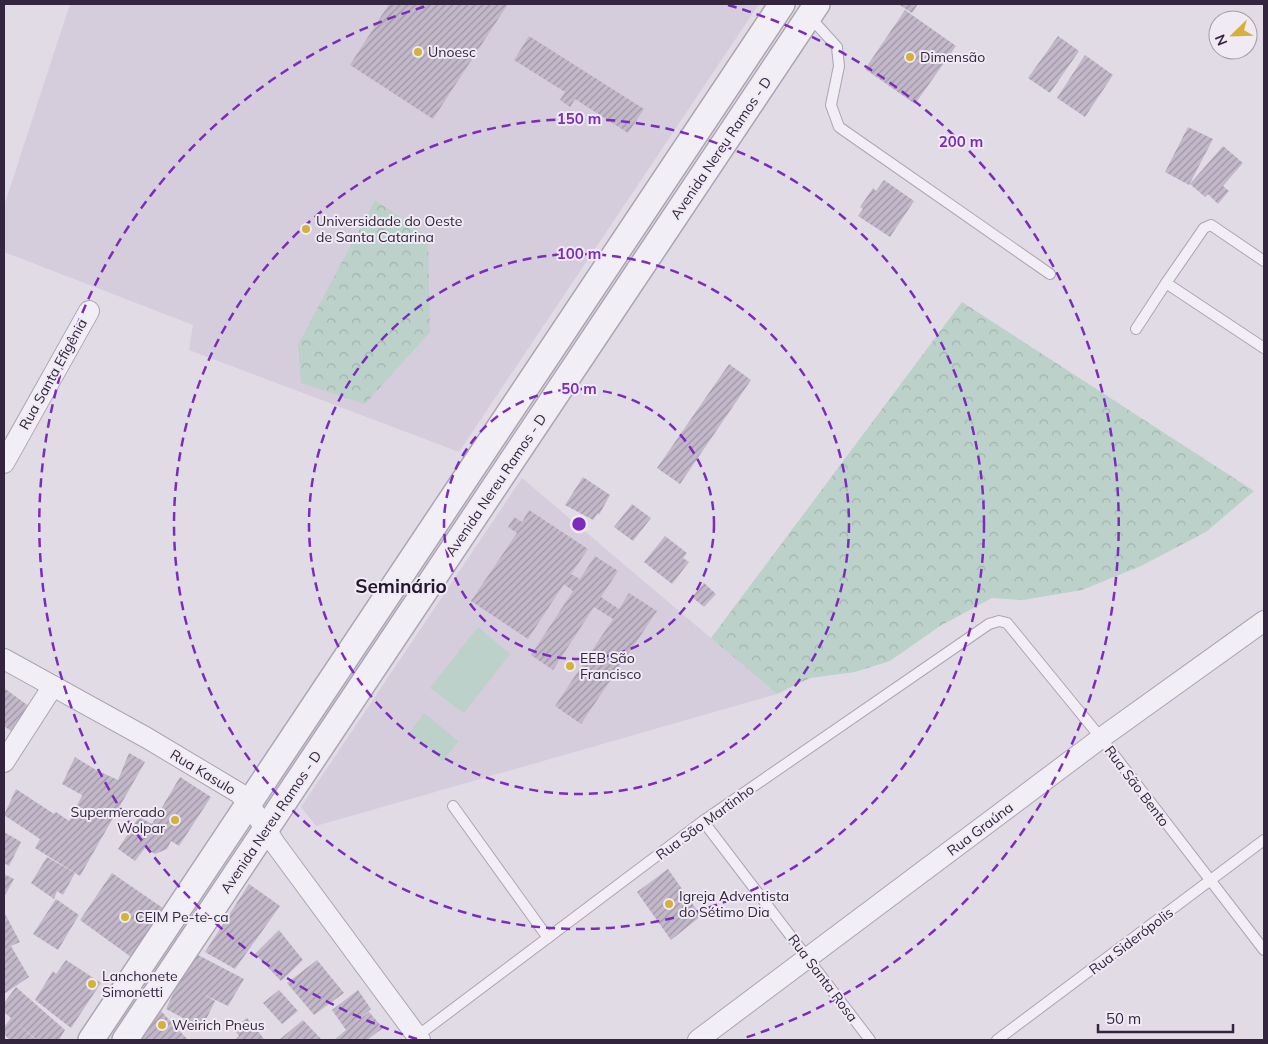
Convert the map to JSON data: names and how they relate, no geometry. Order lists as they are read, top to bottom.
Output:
{
  "streets": {
    "street": [
      "Avenida Nereu Ramos - D",
      "Rua Santa Efigênia",
      "Rua Kasulo",
      "Rua Graúna"
    ],
    "lane": [
      "Rua São Bento",
      "Rua São Martinho",
      "Rua Siderópolis",
      "Rua Santa Rosa"
    ]
  },
  "crossings": [
    ["Avenida Nereu Ramos - D", "Rua Kasulo"],
    ["Rua Kasulo", "Rua São Martinho"],
    ["Rua São Bento", "Rua São Martinho"],
    ["Rua São Bento", "Rua Graúna"],
    ["Rua São Bento", "Rua Siderópolis"],
    ["Rua São Martinho", "Rua Santa Rosa"],
    ["Rua Graúna", "Rua Santa Rosa"]
  ],
  "districts": ["Seminário"],
  "places": [
    "Unoesc",
    "Dimensão",
    "Universidade do Oeste de Santa Catarina",
    "EEB São Francisco",
    "Supermercado Wolpar",
    "Igreja Adventista do Sétimo Dia",
    "CEIM Pe-te-ca",
    "Lanchonete Simonetti",
    "Weirich Pneus"
  ],
  "scale_bar": "50 m",
  "north": "bottom left",
  "rings": [
    "150 m",
    "200 m",
    "100 m",
    "50 m"
  ]
}
